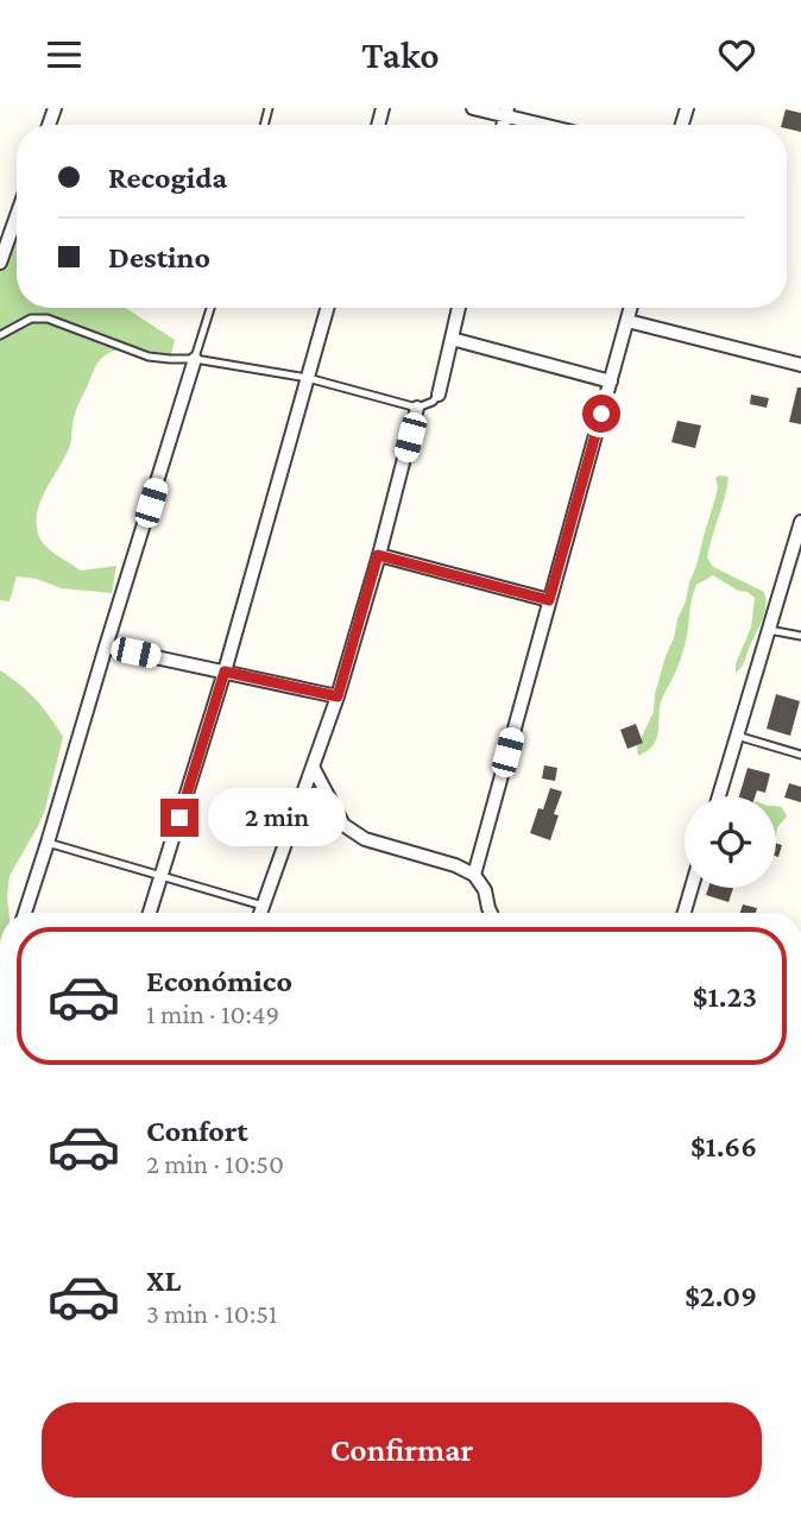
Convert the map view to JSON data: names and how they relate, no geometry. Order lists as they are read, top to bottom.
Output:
{
  "page": {
    "header": "Tako",
    "banner": ["Recogida", "Destino"],
    "bubble": "2 min",
    "list": [
      {
        "name": "Económico",
        "note": "1 min · 10:49",
        "value": "$1.23"
      },
      {
        "name": "Confort",
        "note": "2 min · 10:50",
        "value": "$1.66"
      },
      {
        "name": "XL",
        "note": "3 min · 10:51",
        "value": "$2.09"
      }
    ],
    "buttons": "Confirmar"
  }
}
